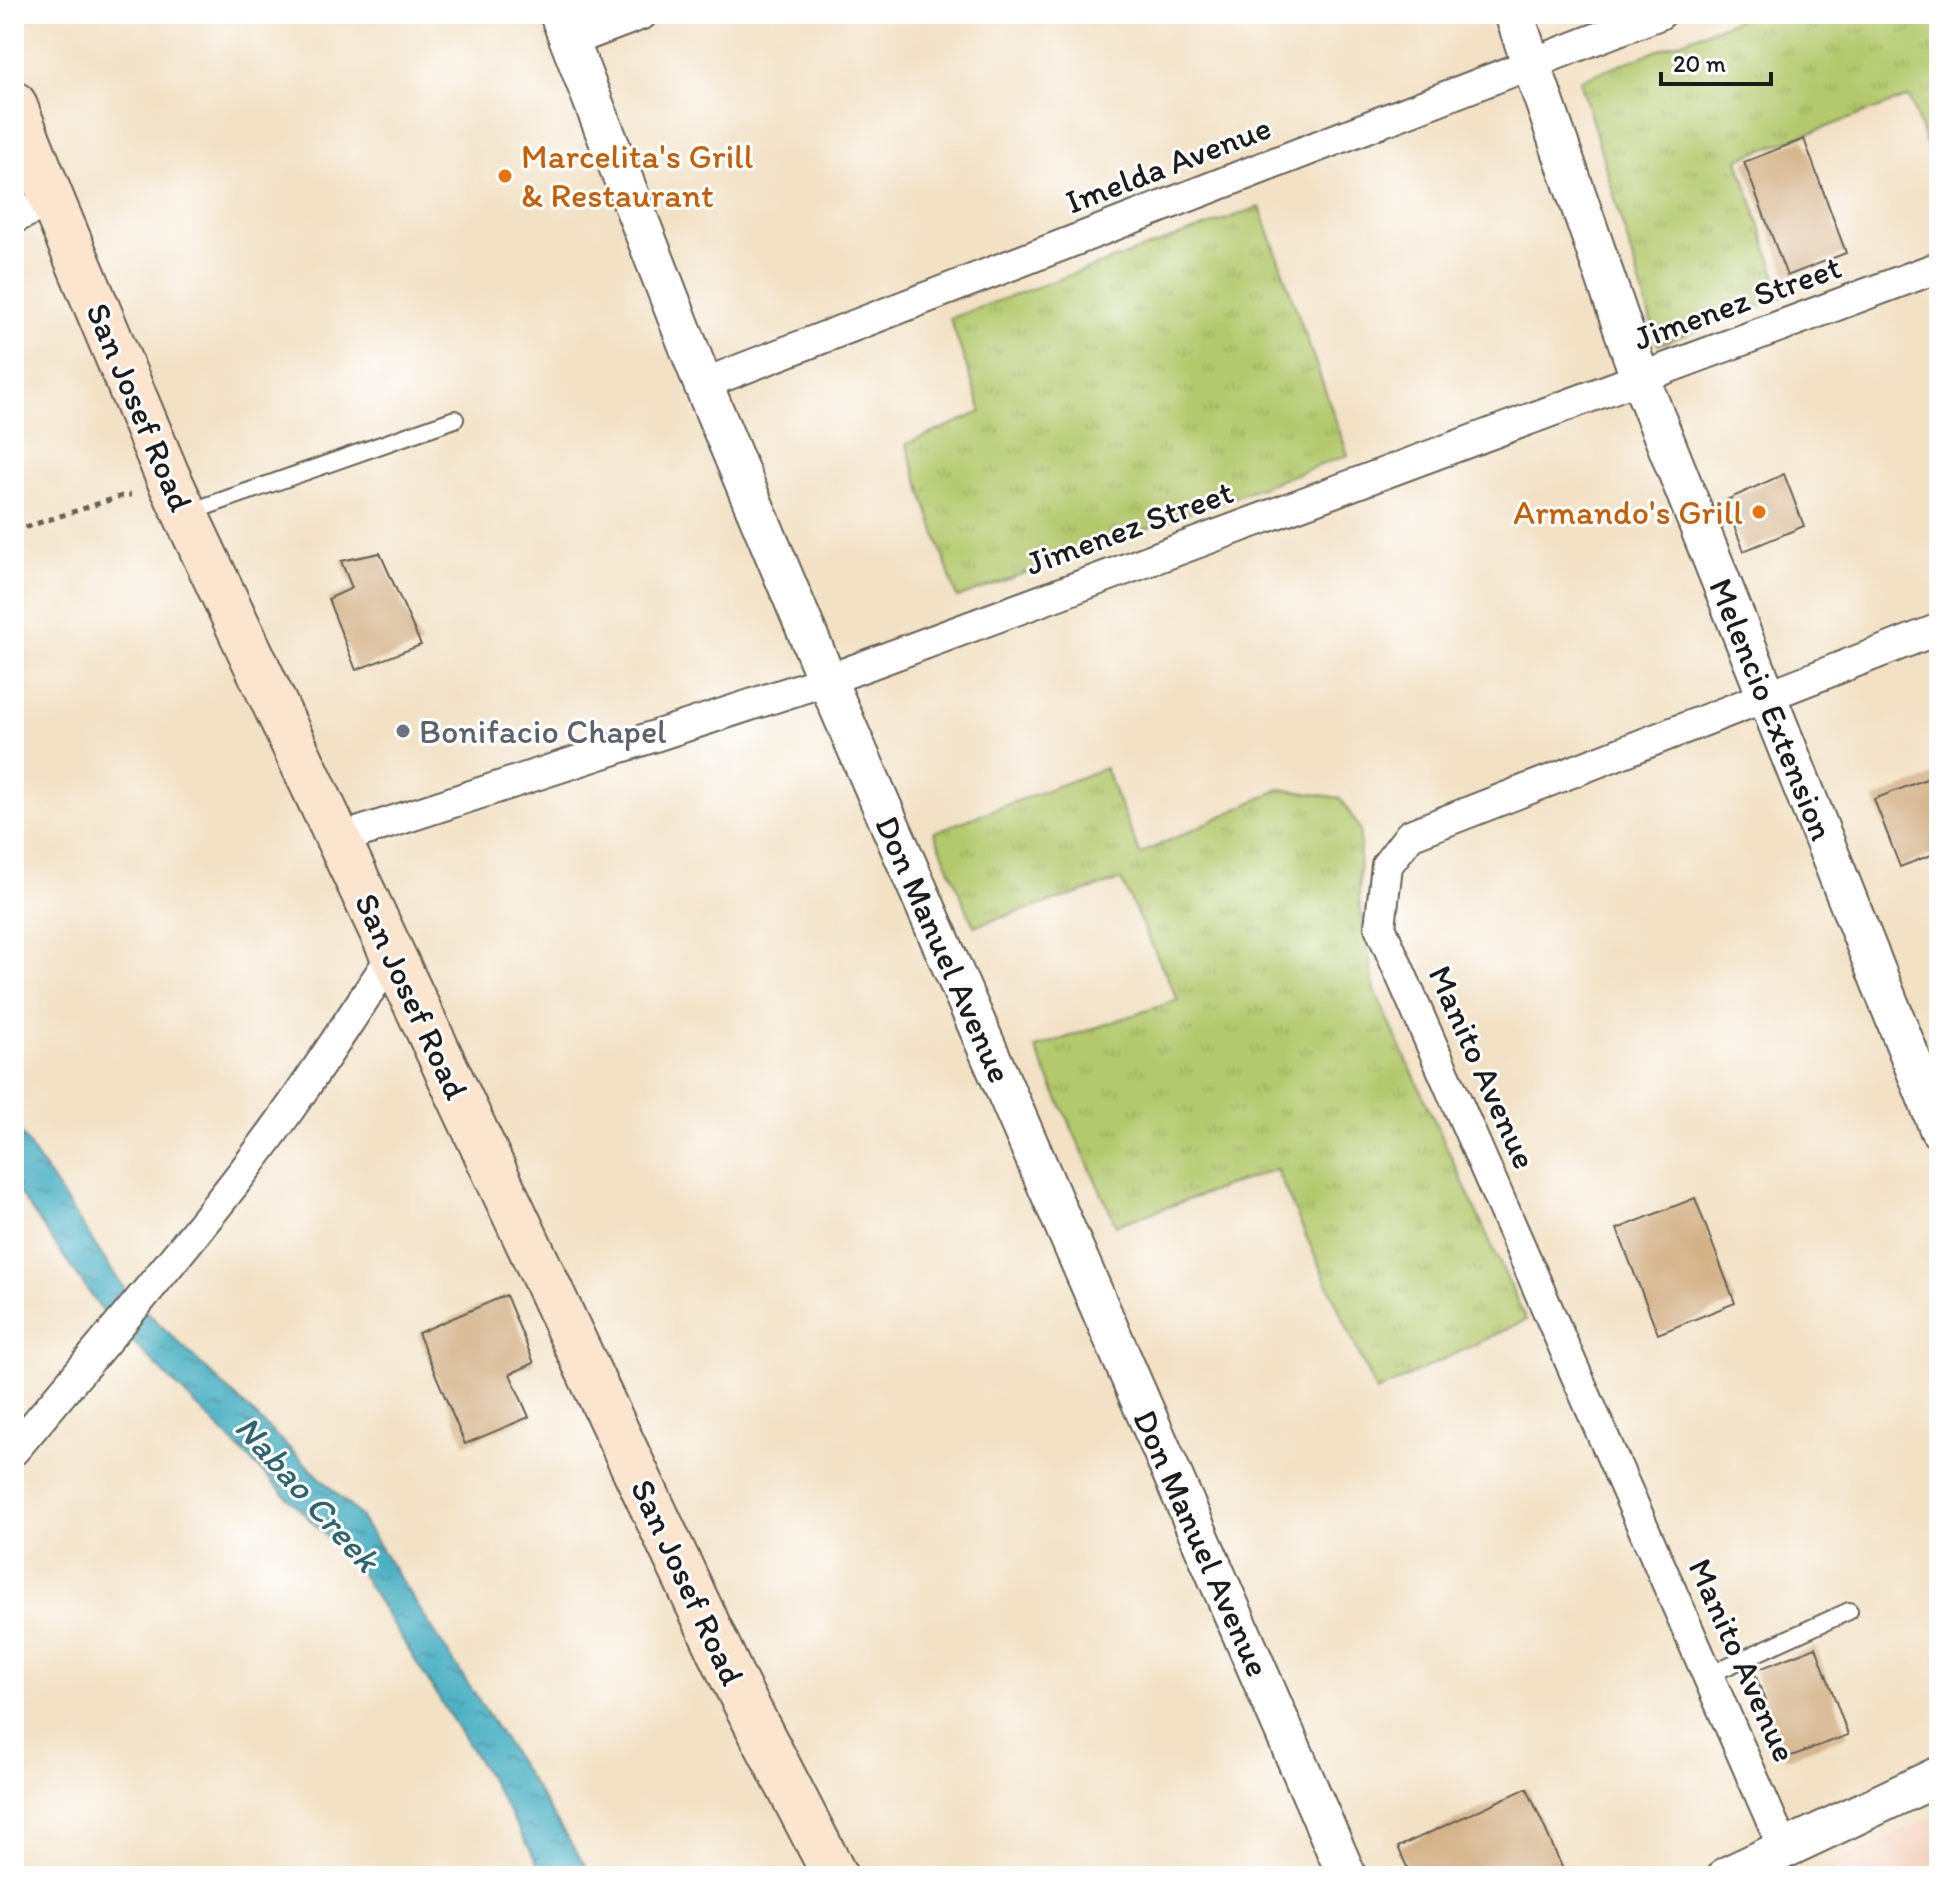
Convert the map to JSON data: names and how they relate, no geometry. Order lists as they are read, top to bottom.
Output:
{
  "streets": {
    "main road": ["San Josef Road"],
    "street": [
      "Imelda Avenue",
      "Jimenez Street",
      "Melencio Extension",
      "Don Manuel Avenue",
      "Manito Avenue"
    ]
  },
  "crossings": [
    ["Imelda Avenue", "Melencio Extension"],
    ["Imelda Avenue", "Don Manuel Avenue"],
    ["Jimenez Street", "San Josef Road"],
    ["Jimenez Street", "Melencio Extension"],
    ["Jimenez Street", "Don Manuel Avenue"],
    ["Melencio Extension", "Manito Avenue"]
  ],
  "water": ["Nabao Creek"],
  "places": ["Marcelita's Grill & Restaurant", "Armando's Grill", "Bonifacio Chapel"],
  "scale_bar": "20 m"
}
